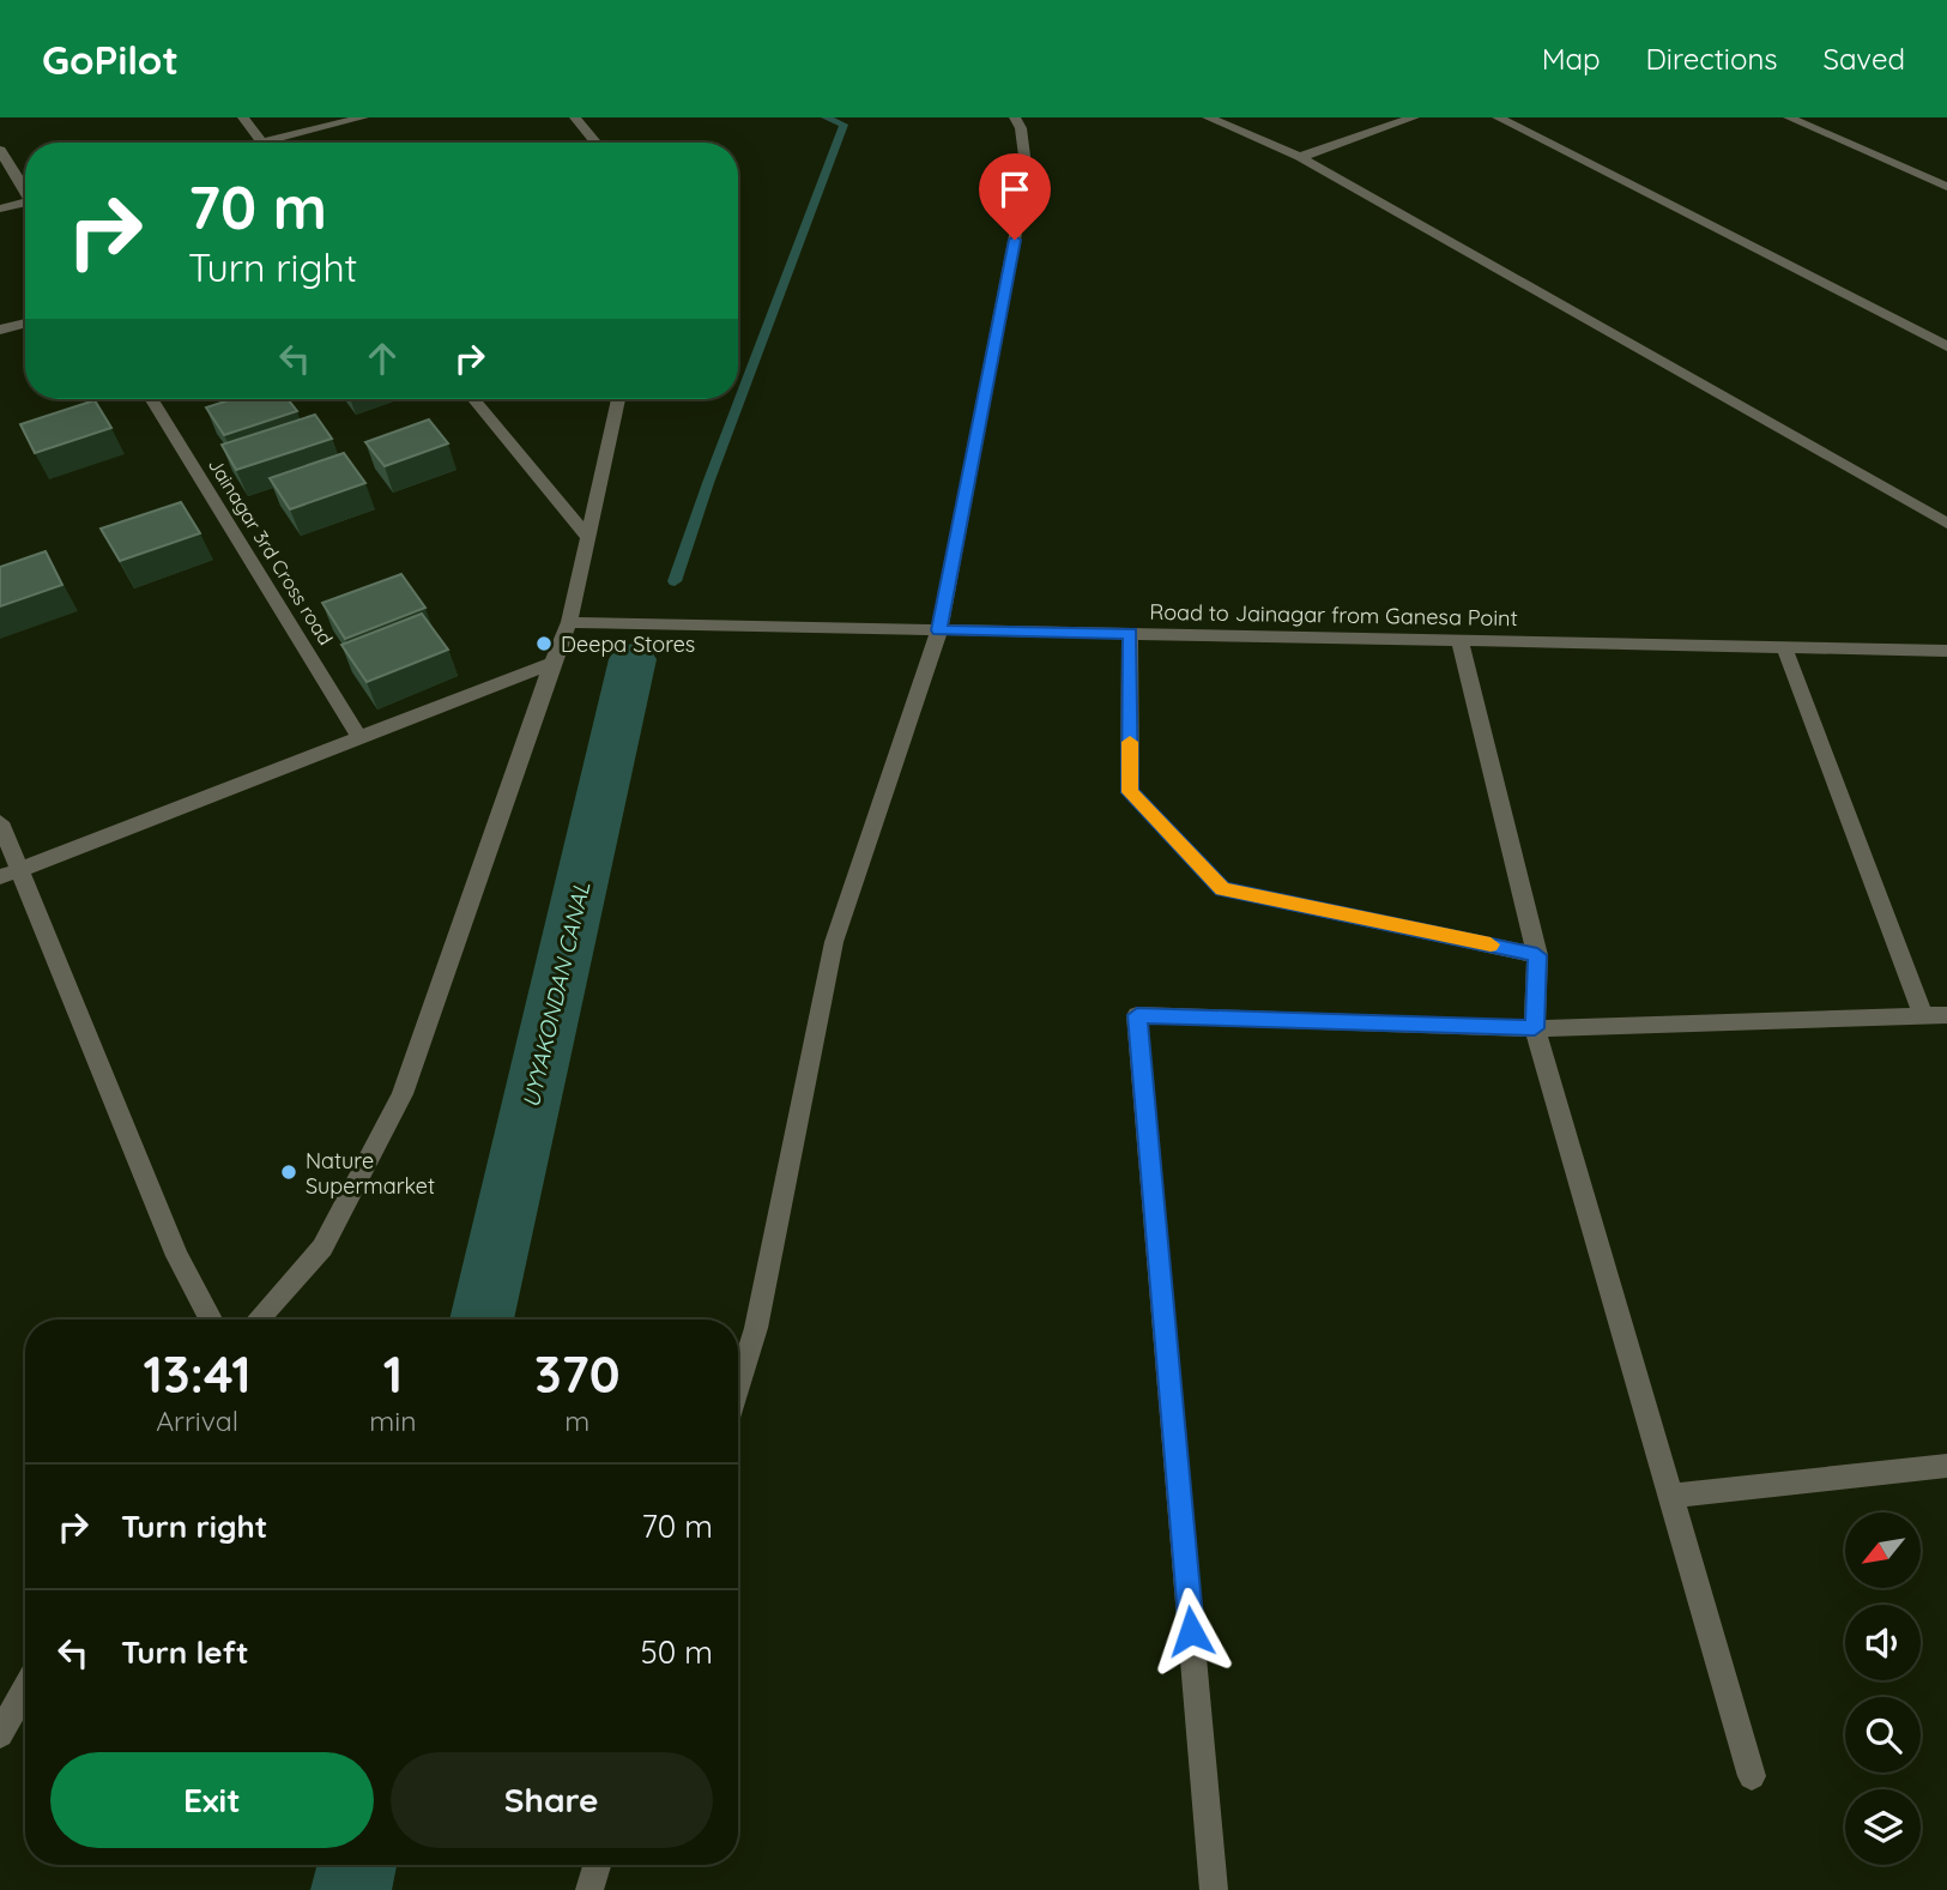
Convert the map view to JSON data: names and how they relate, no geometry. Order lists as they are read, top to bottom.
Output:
{
  "streets": {
    "street": ["Jainagar 3rd Cross road", "Road to Jainagar from Ganesa Point"]
  },
  "water": ["UYYAKONDAN CANAL"],
  "places": ["Deepa Stores", "Nature Supermarket"],
  "north": "bottom left",
  "page": {
    "header": "GoPilot",
    "nav": ["Map", "Directions", "Saved"],
    "turn": ["70 m", "Turn right"],
    "eta": [
      "13:41",
      "Arrival",
      "1",
      "min",
      "370",
      "m"
    ],
    "list": [
      {
        "name": "Turn right",
        "value": "70 m"
      },
      {
        "name": "Turn left",
        "value": "50 m"
      }
    ],
    "buttons": ["Exit", "Share"]
  }
}
